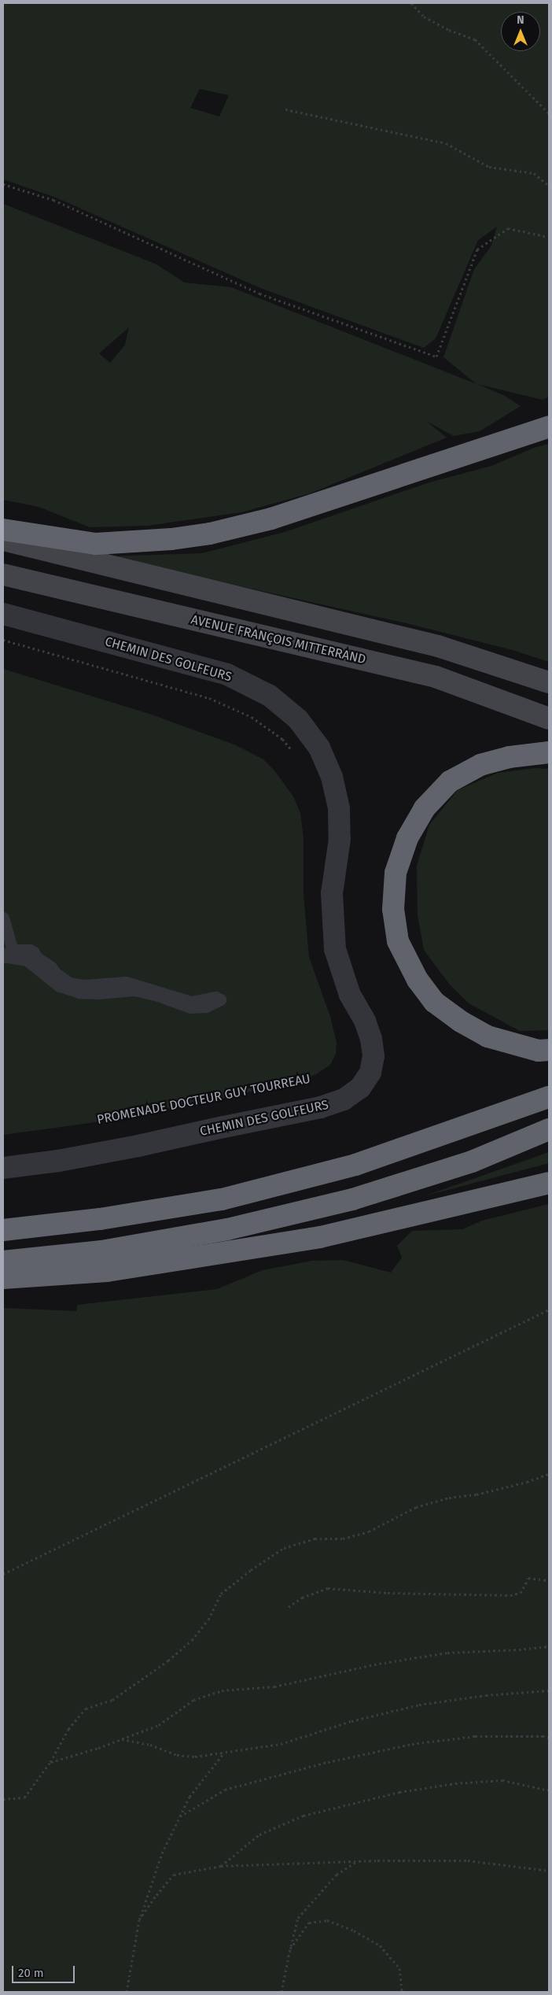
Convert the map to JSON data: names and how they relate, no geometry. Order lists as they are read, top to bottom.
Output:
{
  "streets": {
    "main road": ["AVENUE FRANÇOIS MITTERRAND"],
    "street": ["CHEMIN DES GOLFEURS"]
  },
  "scale_bar": "20 m",
  "north": "top"
}
